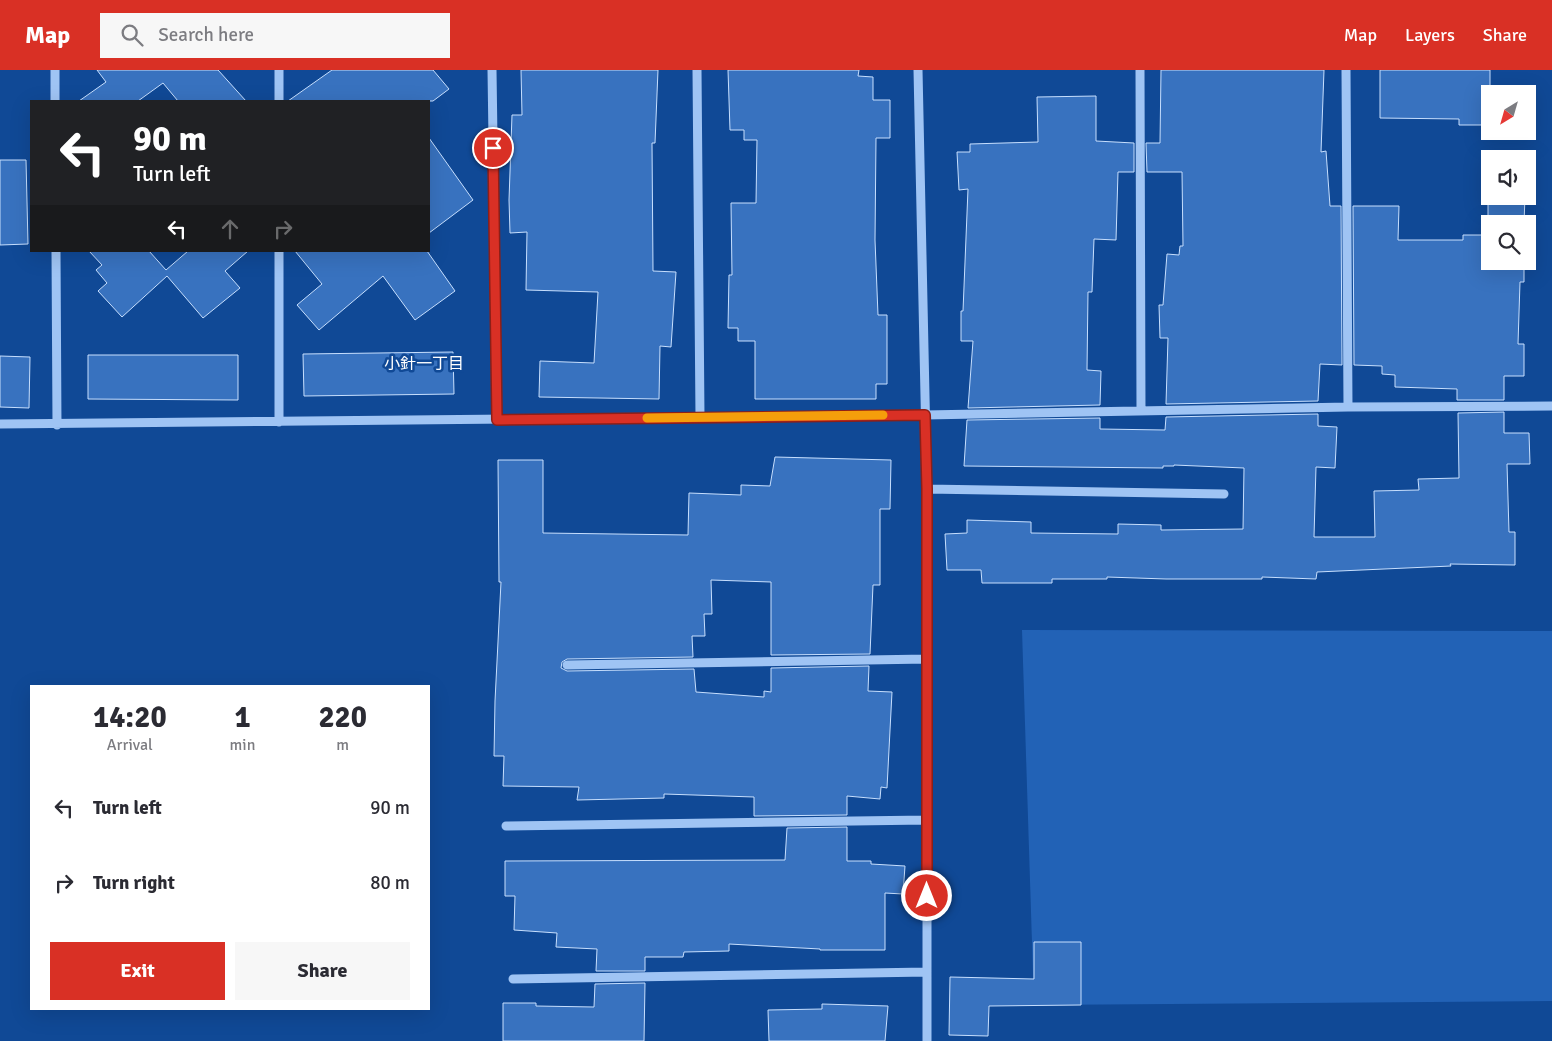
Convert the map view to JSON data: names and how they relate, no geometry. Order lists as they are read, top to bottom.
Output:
{
  "districts": ["小針一丁目"],
  "north": "bottom left",
  "page": {
    "header": "Map",
    "search": "Search here",
    "nav": ["Map", "Layers", "Share"],
    "turn": ["90 m", "Turn left"],
    "eta": [
      "14:20",
      "Arrival",
      "1",
      "min",
      "220",
      "m"
    ],
    "list": [
      {
        "name": "Turn left",
        "value": "90 m"
      },
      {
        "name": "Turn right",
        "value": "80 m"
      }
    ],
    "buttons": ["Exit", "Share"]
  }
}
